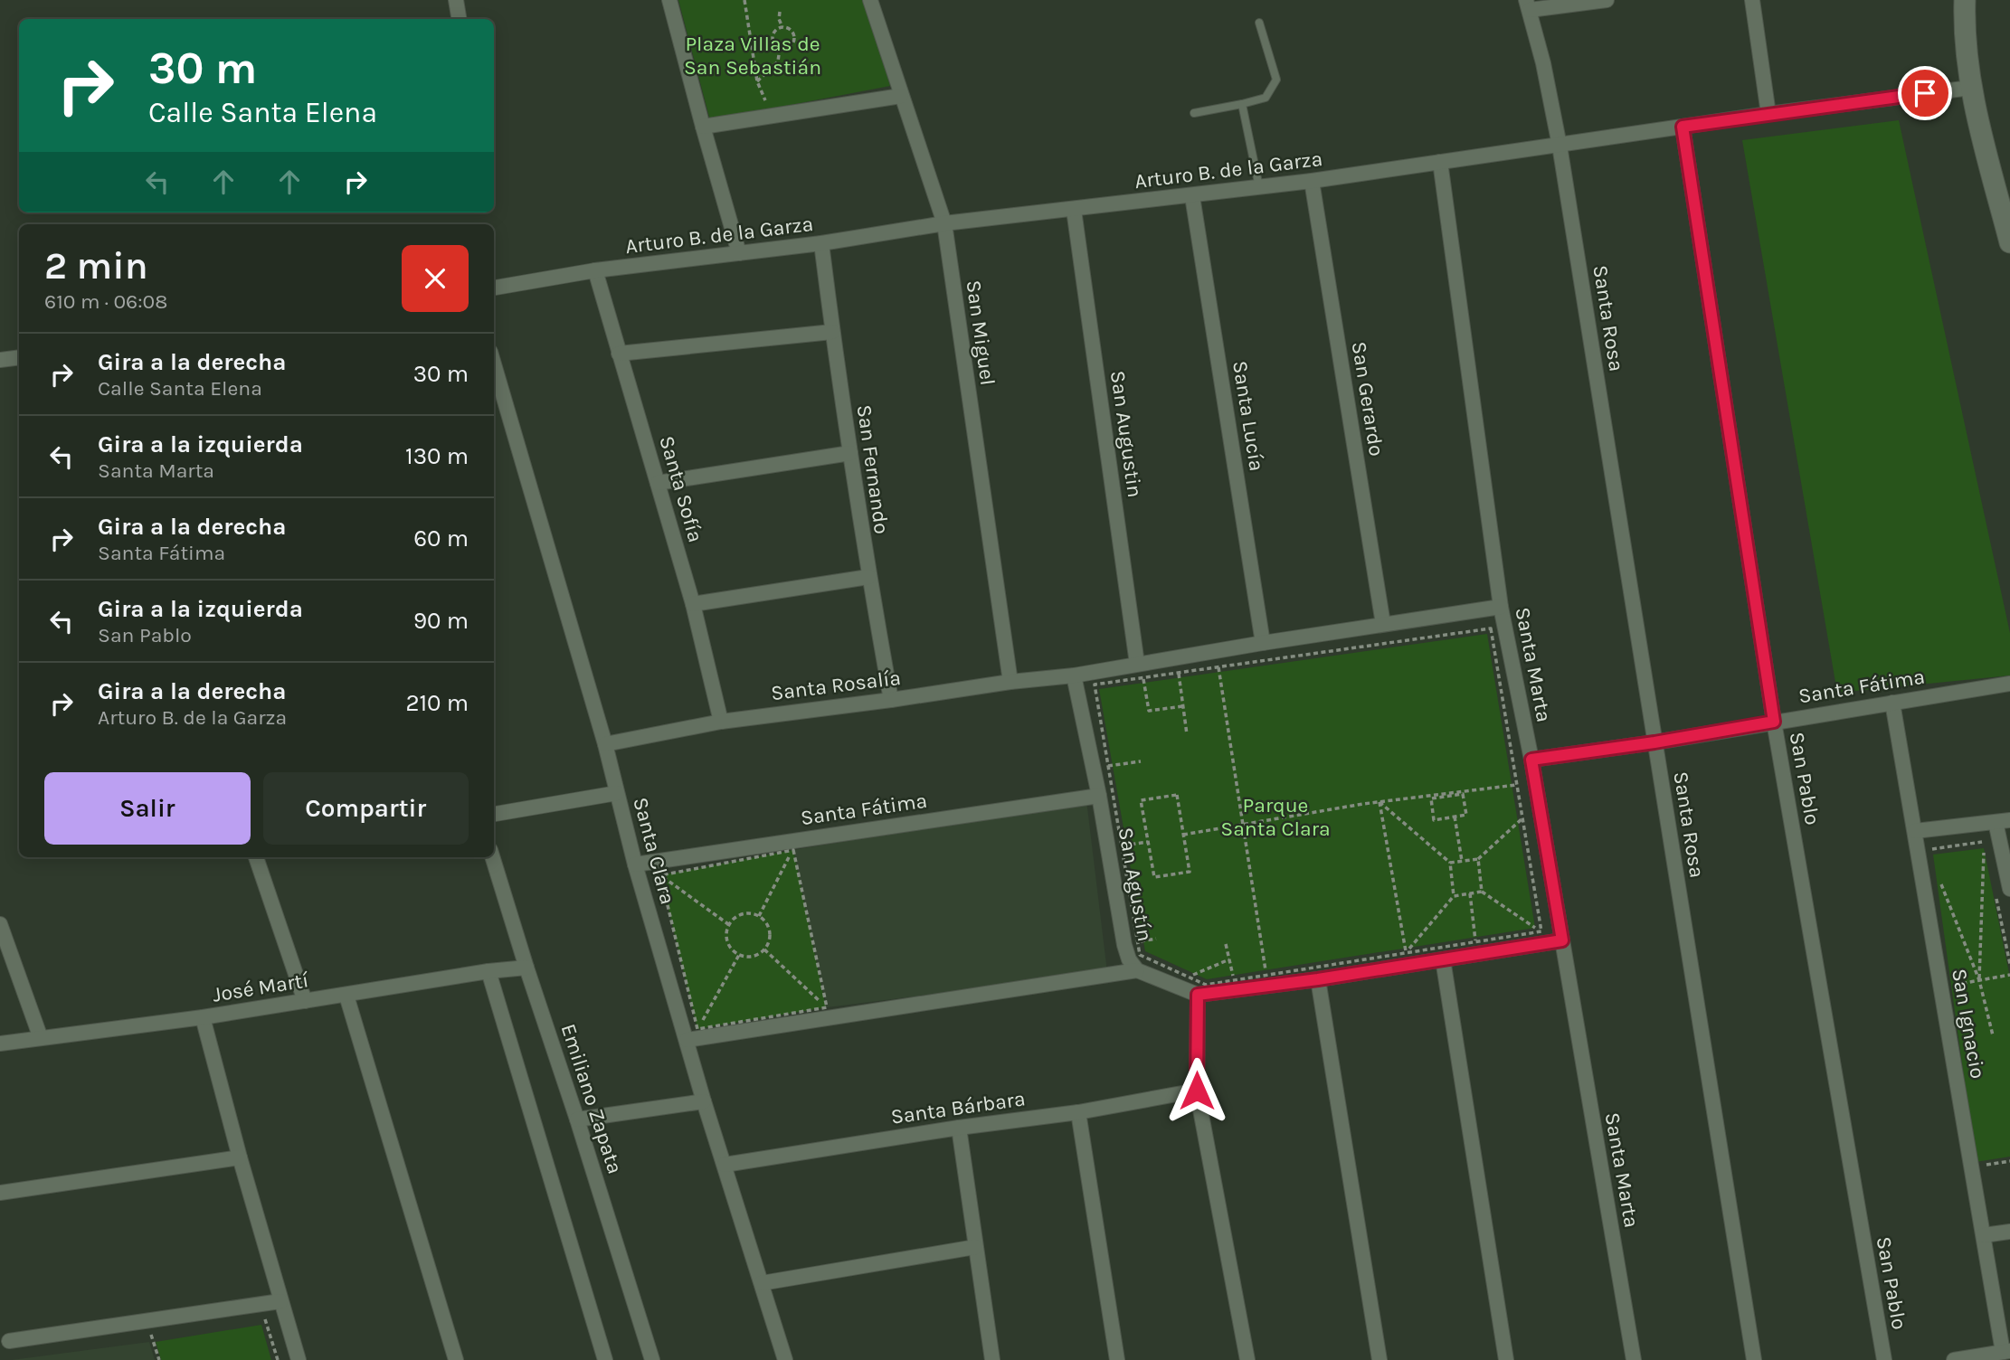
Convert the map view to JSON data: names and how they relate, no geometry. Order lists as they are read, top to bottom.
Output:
{
  "streets": {
    "street": [
      "Arturo B. de la Garza",
      "Santa Rosa",
      "San Miguel",
      "San Gerardo",
      "Santa Lucía",
      "San Augustin",
      "San Fernando",
      "Santa Sofía",
      "Santa Marta",
      "Santa Rosalía",
      "Santa Fátima",
      "San Pablo",
      "Santa Clara",
      "San Agustín",
      "José Martí",
      "San Ignacio",
      "Emiliano Zapata",
      "Santa Bárbara"
    ]
  },
  "crossings": [
    ["Arturo B. de la Garza", "Santa Rosa"],
    ["Arturo B. de la Garza", "San Miguel"],
    ["Arturo B. de la Garza", "San Gerardo"],
    ["Arturo B. de la Garza", "Santa Lucía"],
    ["Arturo B. de la Garza", "San Augustin"],
    ["Arturo B. de la Garza", "San Fernando"],
    ["Arturo B. de la Garza", "Santa Sofía"],
    ["Arturo B. de la Garza", "Santa Marta"],
    ["Arturo B. de la Garza", "San Pablo"],
    ["Santa Rosa", "Santa Fátima"],
    ["San Miguel", "Santa Rosalía"],
    ["San Gerardo", "Santa Rosalía"],
    ["Santa Lucía", "Santa Rosalía"],
    ["San Augustin", "Santa Rosalía"],
    ["San Fernando", "Santa Rosalía"],
    ["Santa Sofía", "Santa Rosalía"],
    ["Santa Marta", "Santa Rosalía"],
    ["Santa Marta", "Santa Fátima"],
    ["Santa Rosalía", "Santa Clara"],
    ["Santa Rosalía", "San Agustín"],
    ["Santa Fátima", "San Pablo"],
    ["Santa Fátima", "Santa Clara"],
    ["Santa Fátima", "San Agustín"],
    ["Santa Fátima", "San Ignacio"],
    ["Santa Clara", "Santa Bárbara"],
    ["José Martí", "Emiliano Zapata"]
  ],
  "parks": ["Plaza Villas de San Sebastián", "Parque Santa Clara"],
  "page": {
    "turn": ["30 m", "Calle Santa Elena"],
    "heading": ["2 min", "610 m · 06:08"],
    "list": [
      {
        "name": "Gira a la derecha",
        "note": "Calle Santa Elena",
        "value": "30 m"
      },
      {
        "name": "Gira a la izquierda",
        "note": "Santa Marta",
        "value": "130 m"
      },
      {
        "name": "Gira a la derecha",
        "note": "Santa Fátima",
        "value": "60 m"
      },
      {
        "name": "Gira a la izquierda",
        "note": "San Pablo",
        "value": "90 m"
      },
      {
        "name": "Gira a la derecha",
        "note": "Arturo B. de la Garza",
        "value": "210 m"
      }
    ],
    "buttons": ["Salir", "Compartir"]
  }
}
